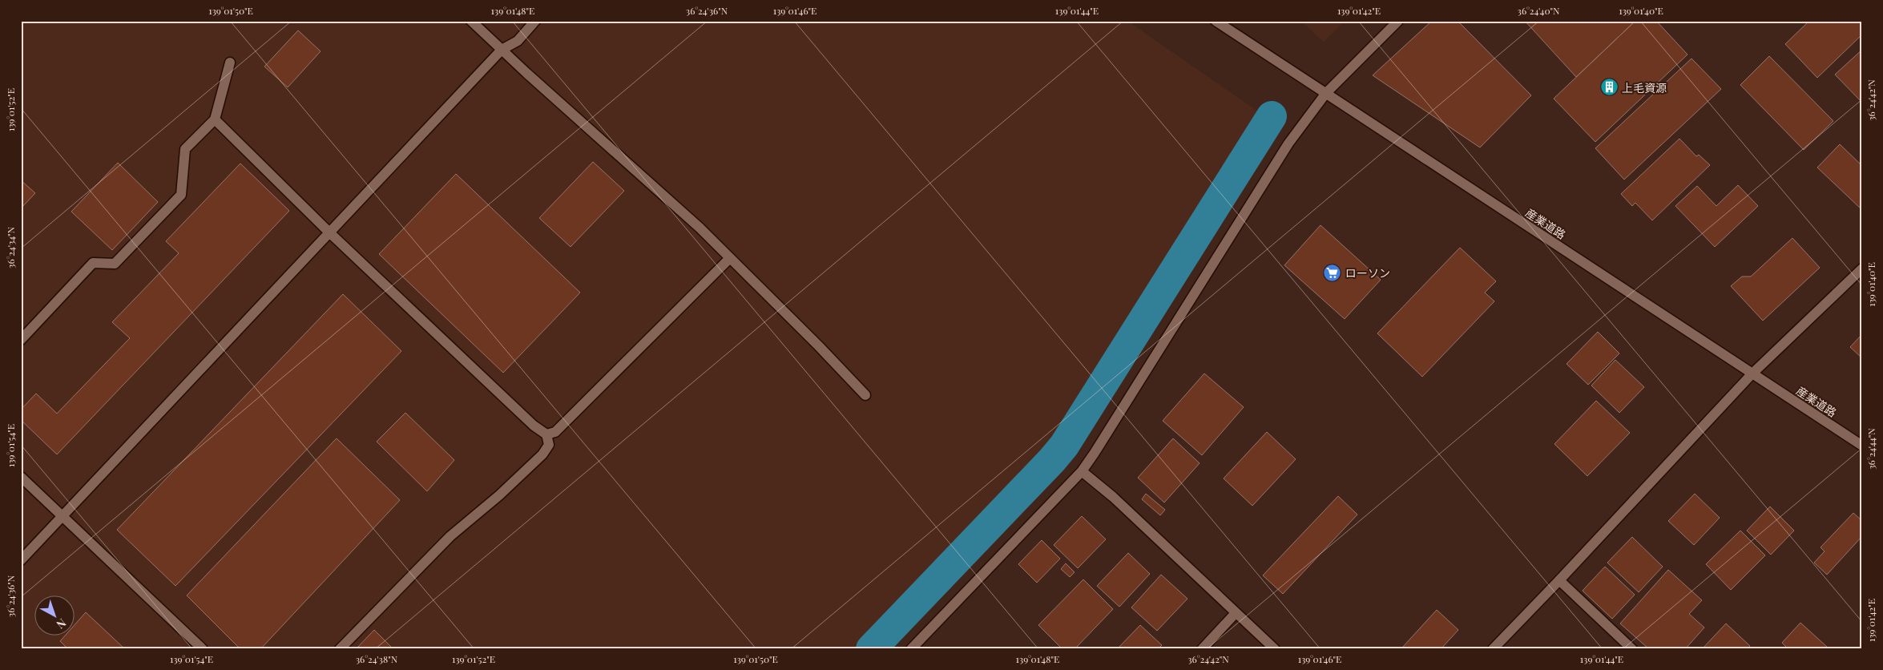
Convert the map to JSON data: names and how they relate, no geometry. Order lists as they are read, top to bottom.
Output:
{
  "streets": {
    "street": ["産業道路"]
  },
  "places": {
    "building": ["上毛資源"],
    "supermarket": ["ローソン"]
  },
  "north": "bottom right",
  "coordinates": [
    "139°01'50\"E",
    "139°01'48\"E",
    "36°24'36\"N",
    "139°01'46\"E",
    "139°01'44\"E",
    "139°01'42\"E",
    "36°24'40\"N",
    "139°01'40\"E",
    "36°24'42\"N",
    "139°01'52\"E",
    "36°24'34\"N",
    "139°01'54\"E",
    "36°24'44\"N",
    "36°24'38\"N"
  ]
}
